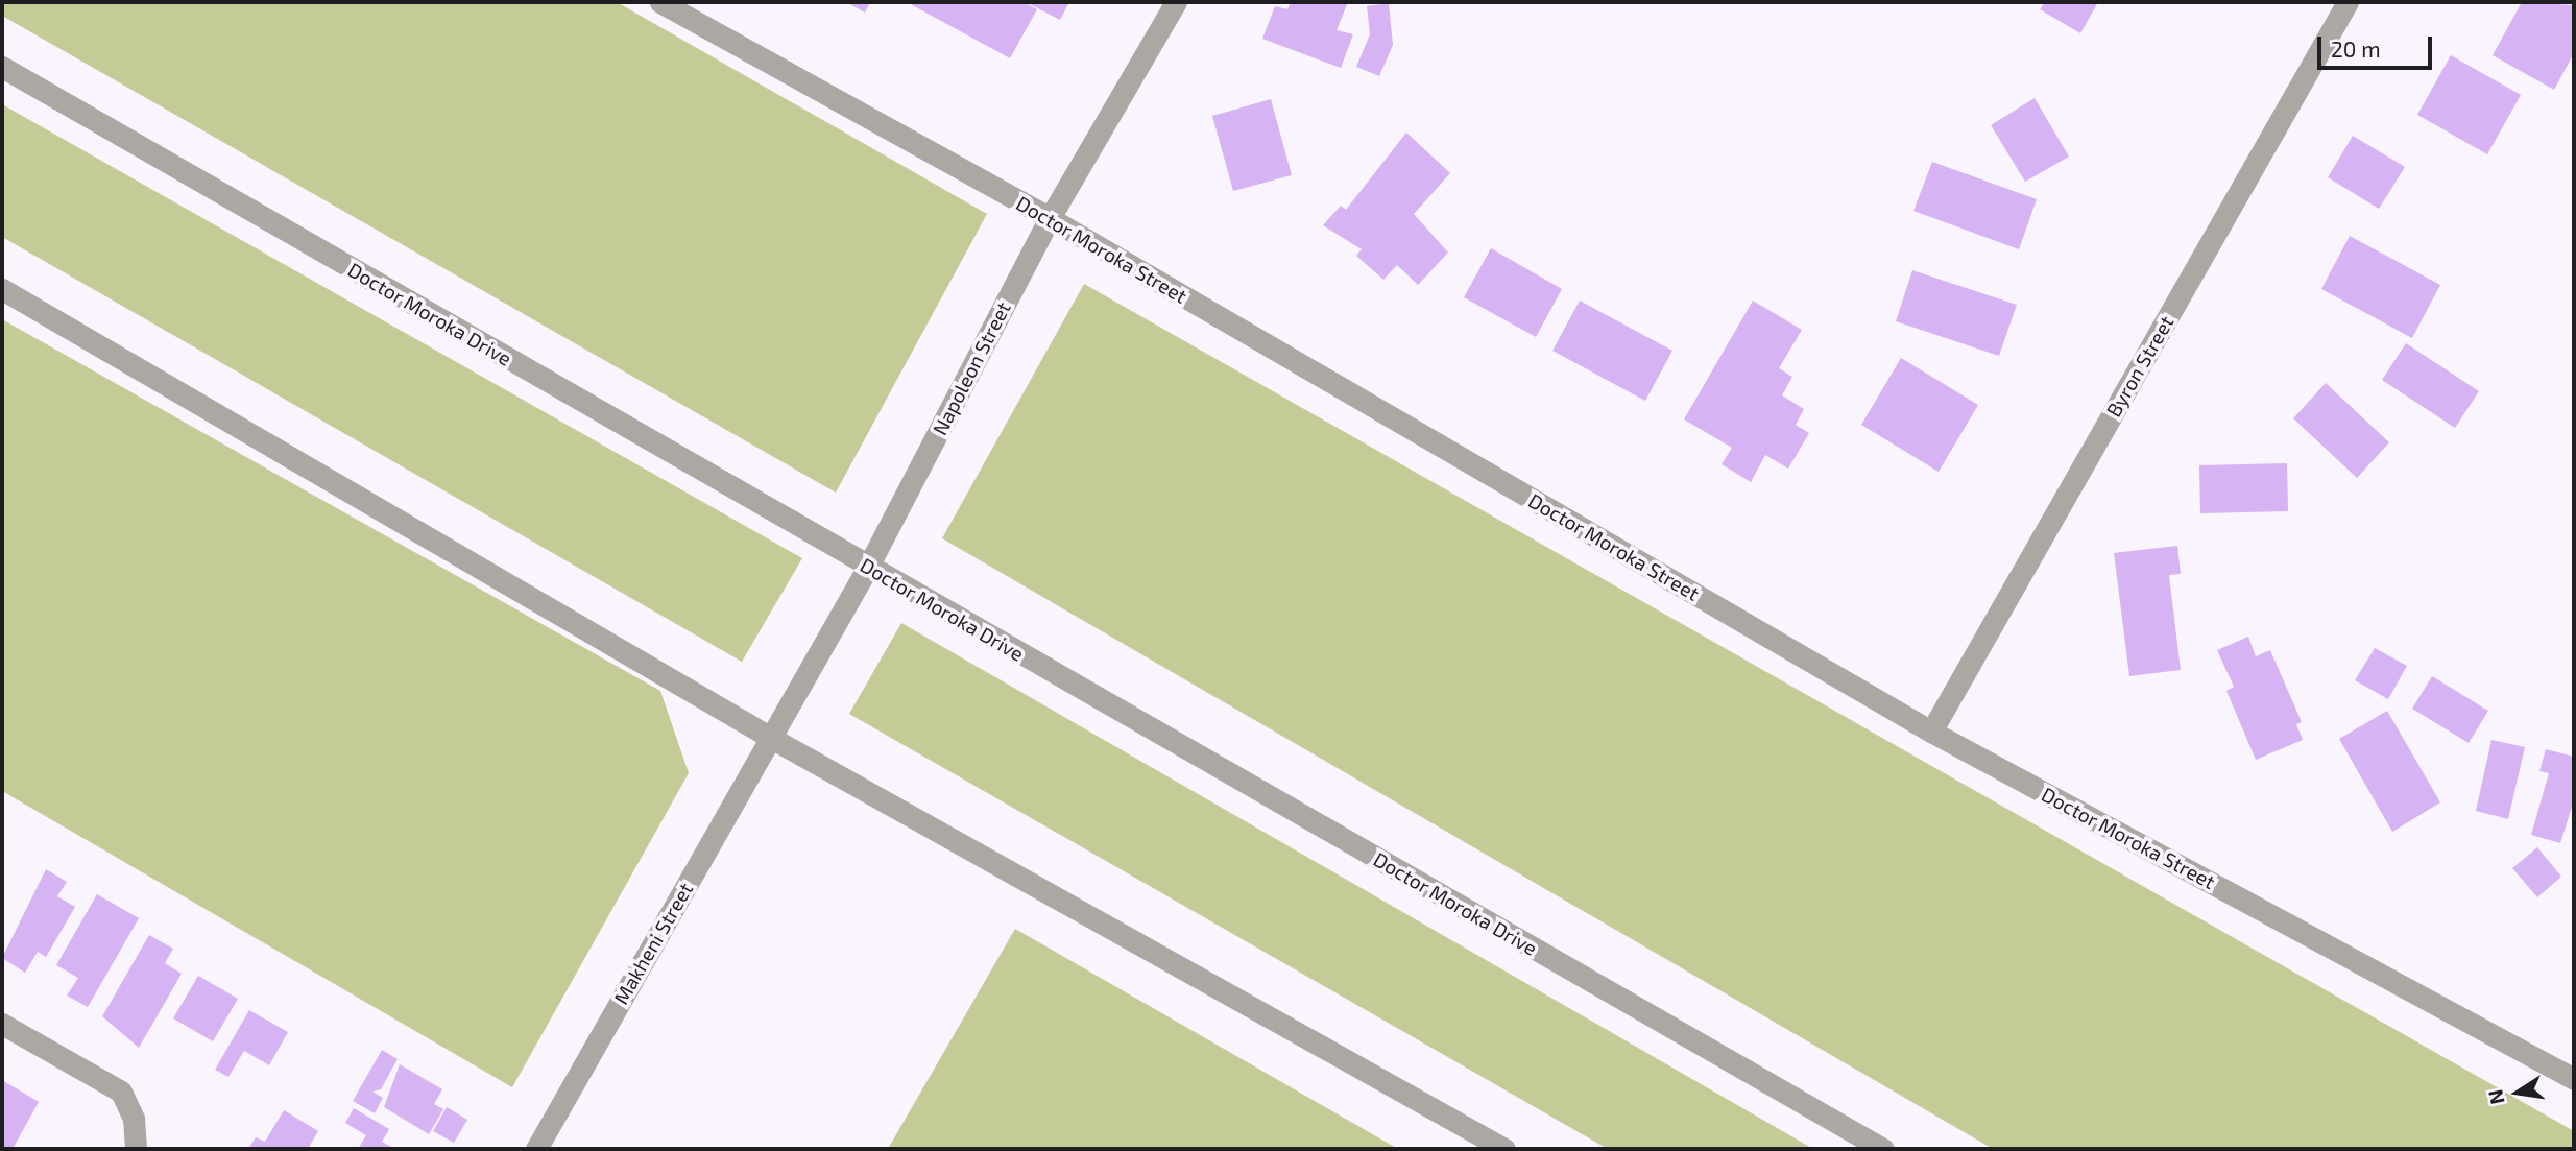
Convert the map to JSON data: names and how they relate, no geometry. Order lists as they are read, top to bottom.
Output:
{
  "streets": {
    "street": [
      "Doctor Moroka Street",
      "Doctor Moroka Drive",
      "Byron Street",
      "Napoleon Street",
      "Makheni Street"
    ]
  },
  "crossings": [
    ["Doctor Moroka Street", "Byron Street"],
    ["Doctor Moroka Street", "Napoleon Street"],
    ["Doctor Moroka Drive", "Napoleon Street"],
    ["Napoleon Street", "Makheni Street"]
  ],
  "scale_bar": "20 m",
  "north": "left"
}
